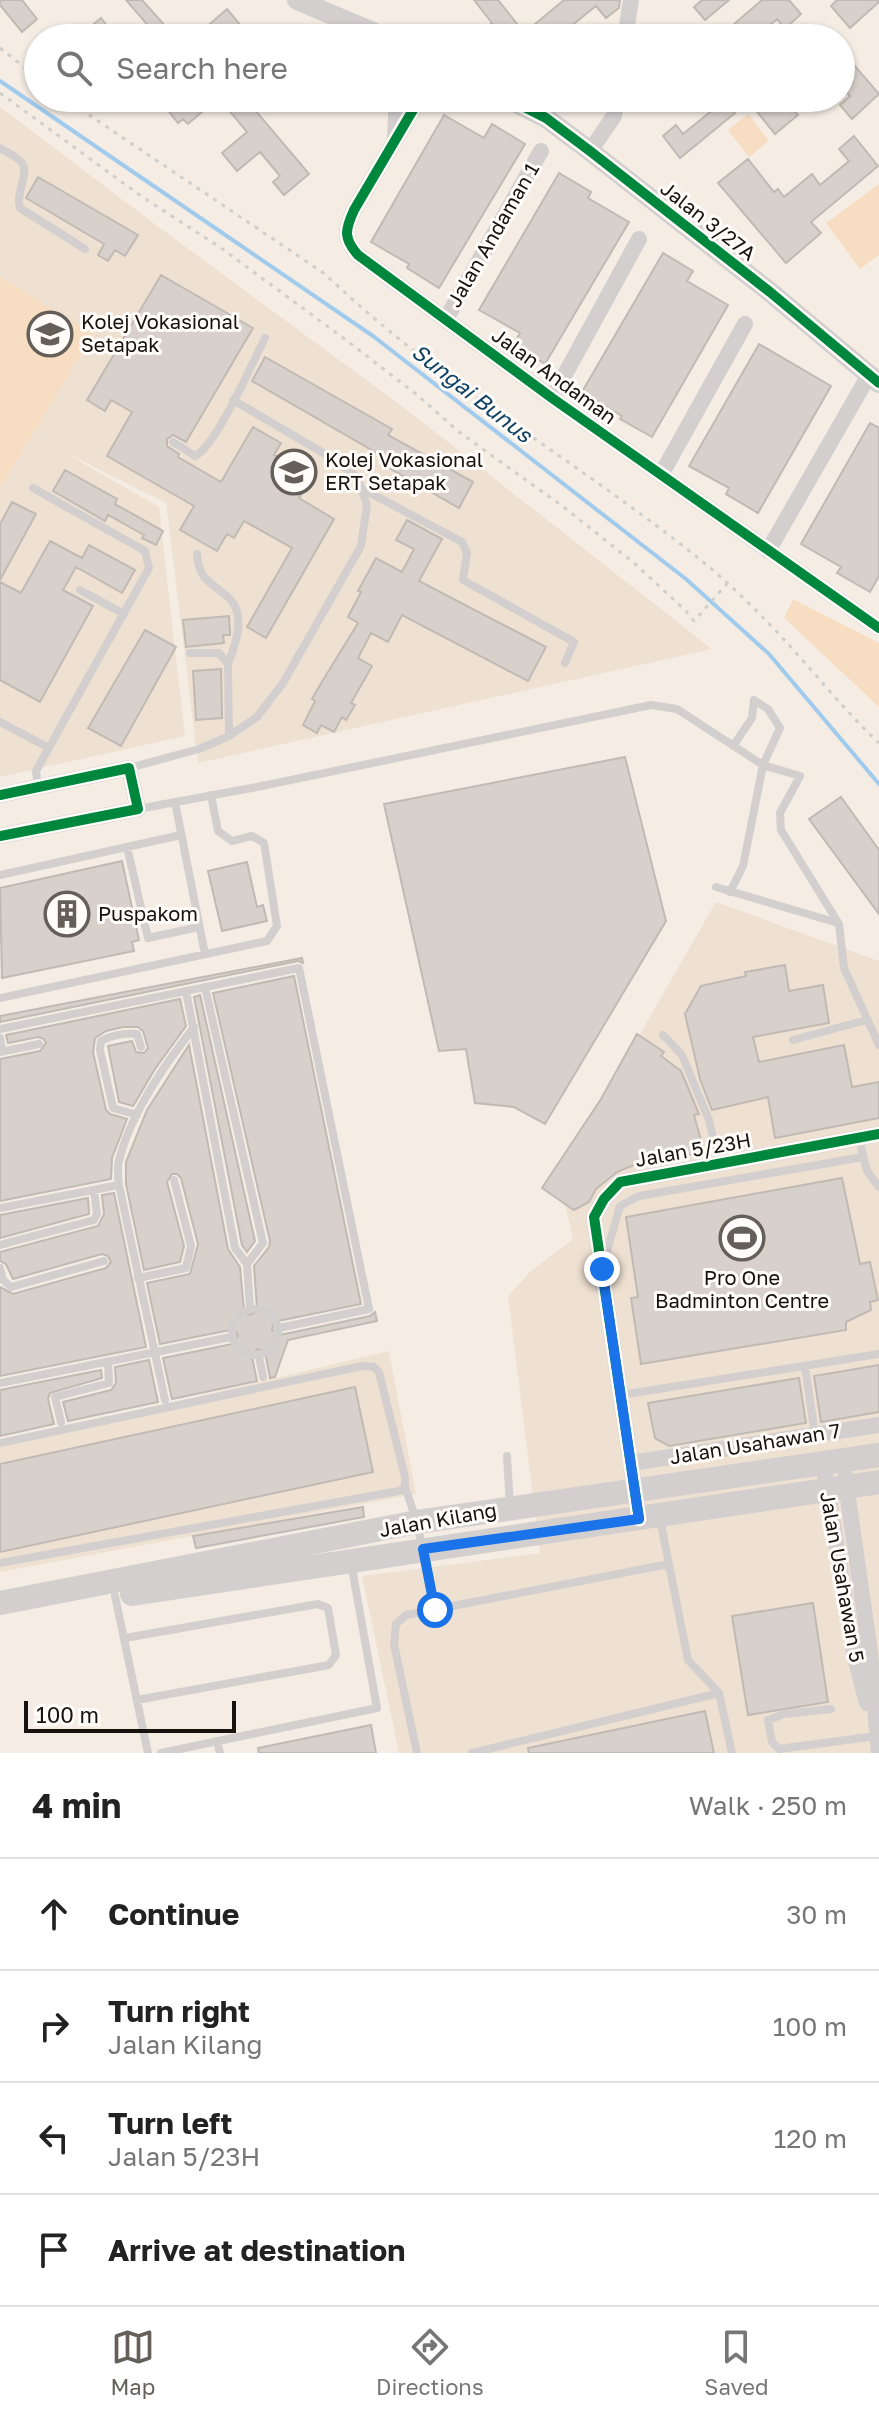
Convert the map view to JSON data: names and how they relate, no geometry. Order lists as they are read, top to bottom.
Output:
{
  "streets": {
    "main road": ["Jalan Kilang"],
    "street": [
      "Jalan 3/27A",
      "Jalan Andaman 1",
      "Jalan Andaman",
      "Jalan 5/23H",
      "Jalan Usahawan 7",
      "Jalan Usahawan 5"
    ]
  },
  "crossings": [
    ["Jalan Andaman 1", "Jalan Andaman"],
    ["Jalan 5/23H", "Jalan Usahawan 7"],
    ["Jalan 5/23H", "Jalan Kilang"],
    ["Jalan Kilang", "Jalan Usahawan 5"]
  ],
  "water": ["Sungai Bunus"],
  "places": {
    "school or university": ["Kolej Vokasional Setapak", "Kolej Vokasional ERT Setapak"],
    "building": ["Puspakom"],
    "sports": ["Pro One Badminton Centre"]
  },
  "scale_bar": "100 m",
  "page": {
    "search": "Search here",
    "scale": "100 m",
    "heading": ["4 min", "Walk · 250 m"],
    "list": [
      ["Continue", "30 m"],
      ["Turn right", "Jalan Kilang", "100 m"],
      ["Turn left", "Jalan 5/23H", "120 m"],
      "Arrive at destination"
    ],
    "nav": ["Map", "Directions", "Saved"]
  }
}
